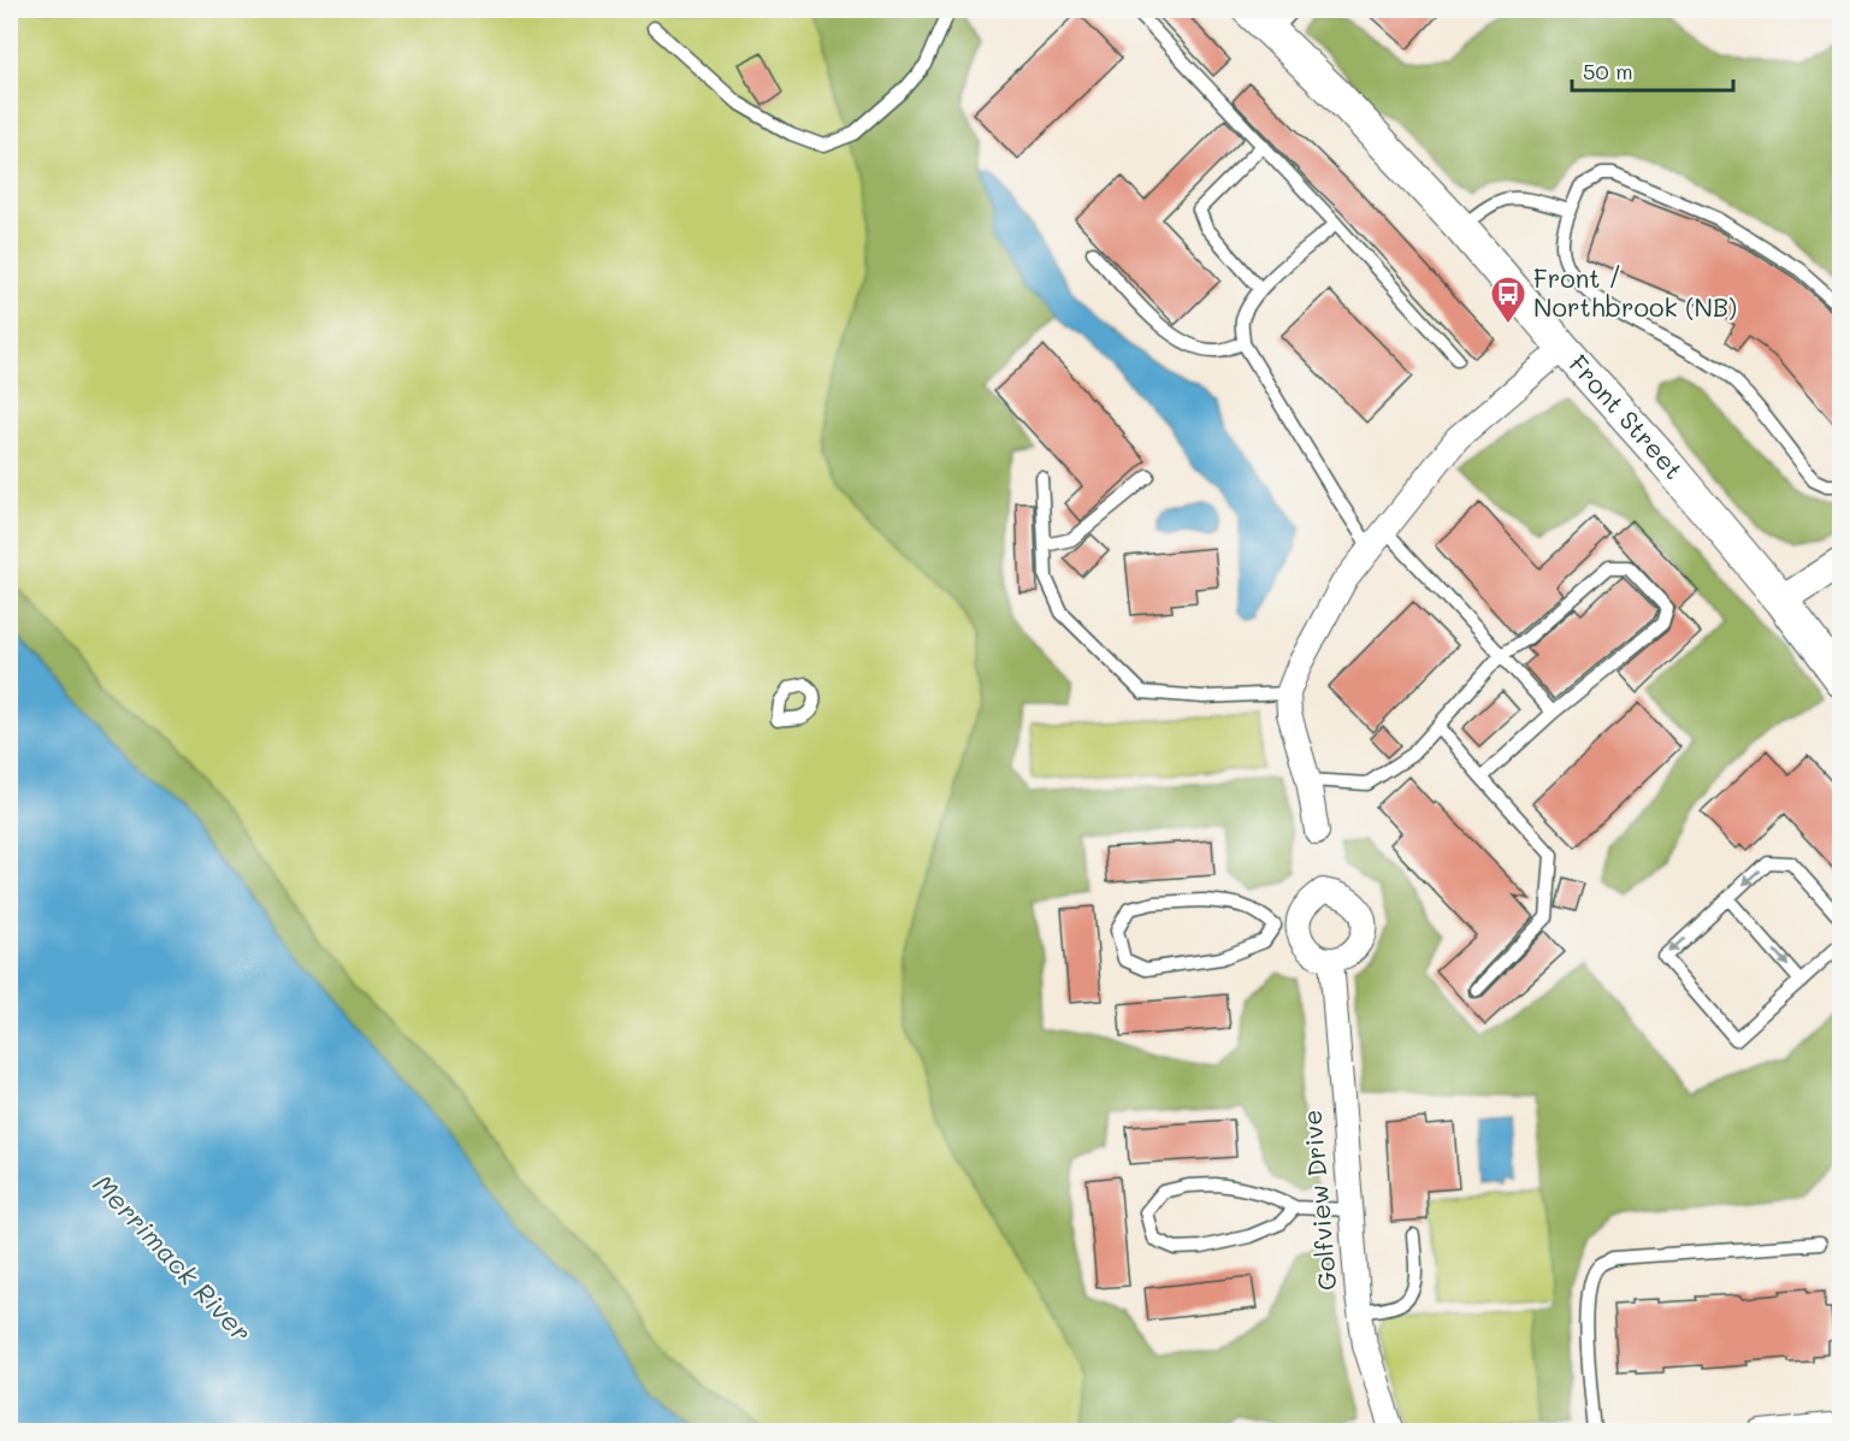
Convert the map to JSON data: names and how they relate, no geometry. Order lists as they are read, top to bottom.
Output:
{
  "streets": {
    "main road": ["Front Street"],
    "street": ["Golfview Drive"]
  },
  "water": ["Merrimack River"],
  "places": {
    "bus stop": ["Front / Northbrook (NB)"]
  },
  "scale_bar": "50 m"
}
